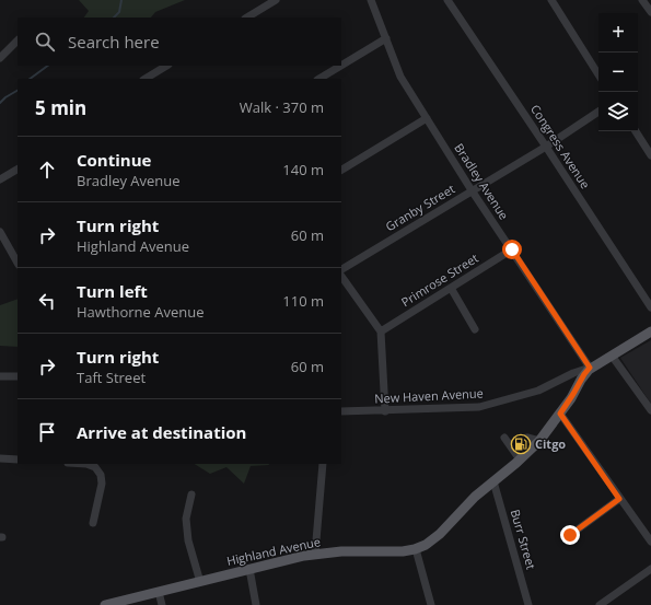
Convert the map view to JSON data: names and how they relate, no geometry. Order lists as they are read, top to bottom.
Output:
{
  "streets": {
    "main road": ["Highland Avenue"],
    "street": [
      "Congress Avenue",
      "Bradley Avenue",
      "Granby Street",
      "Primrose Street",
      "New Haven Avenue",
      "Burr Street"
    ]
  },
  "crossings": [
    ["Congress Avenue", "Granby Street"],
    ["Bradley Avenue", "Granby Street"],
    ["Bradley Avenue", "Primrose Street"],
    ["Bradley Avenue", "New Haven Avenue"],
    ["Bradley Avenue", "Highland Avenue"],
    ["New Haven Avenue", "Highland Avenue"],
    ["Burr Street", "Highland Avenue"]
  ],
  "places": {
    "fuel station": ["Citgo"]
  },
  "page": {
    "map_buttons": ["+", "−"],
    "search": "Search here",
    "heading": ["5 min", "Walk · 370 m"],
    "list": [
      ["Continue", "Bradley Avenue", "140 m"],
      ["Turn right", "Highland Avenue", "60 m"],
      ["Turn left", "Hawthorne Avenue", "110 m"],
      ["Turn right", "Taft Street", "60 m"],
      "Arrive at destination"
    ]
  }
}
